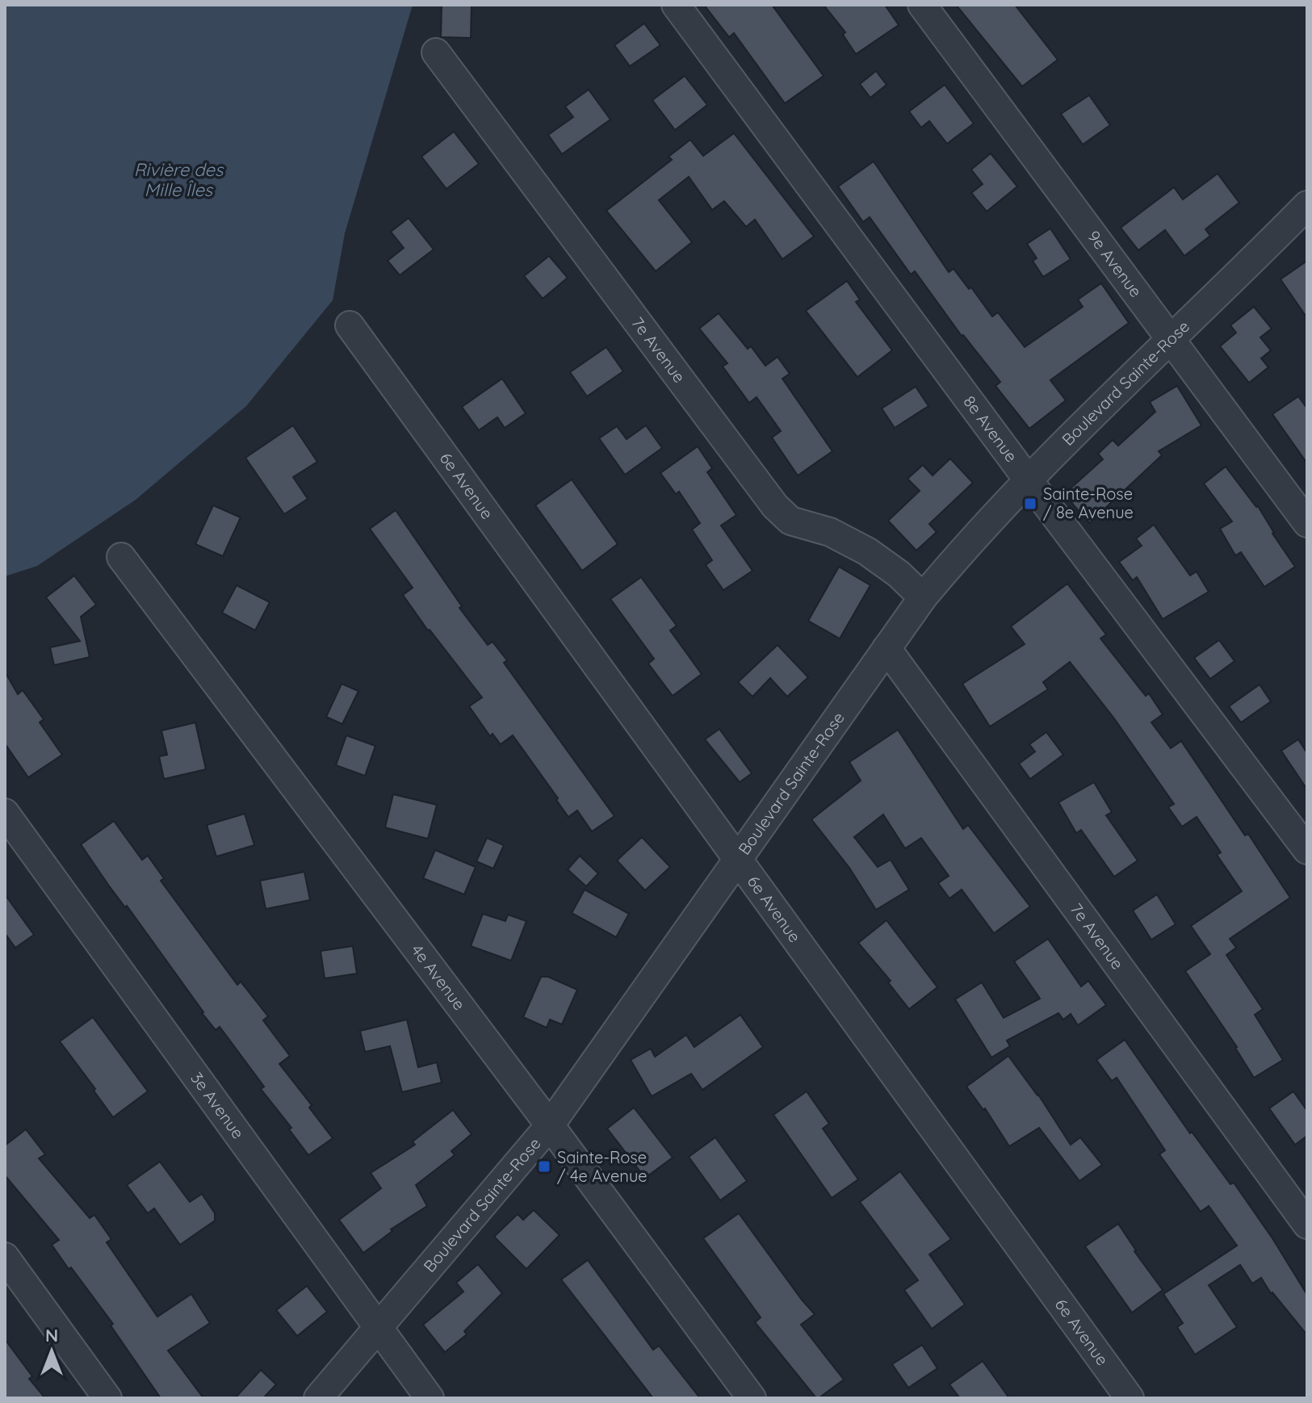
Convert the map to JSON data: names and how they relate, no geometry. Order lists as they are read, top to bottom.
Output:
{
  "streets": {
    "street": [
      "9e Avenue",
      "7e Avenue",
      "Boulevard Sainte-Rose",
      "8e Avenue",
      "6e Avenue",
      "4e Avenue",
      "3e Avenue"
    ]
  },
  "crossings": [
    ["9e Avenue", "Boulevard Sainte-Rose"],
    ["7e Avenue", "Boulevard Sainte-Rose"],
    ["Boulevard Sainte-Rose", "8e Avenue"],
    ["Boulevard Sainte-Rose", "6e Avenue"],
    ["Boulevard Sainte-Rose", "4e Avenue"],
    ["Boulevard Sainte-Rose", "3e Avenue"]
  ],
  "water": ["Rivière des Mille Îles"],
  "places": {
    "transit": ["Sainte-Rose / 8e Avenue", "Sainte-Rose / 4e Avenue"]
  },
  "north": "top"
}
